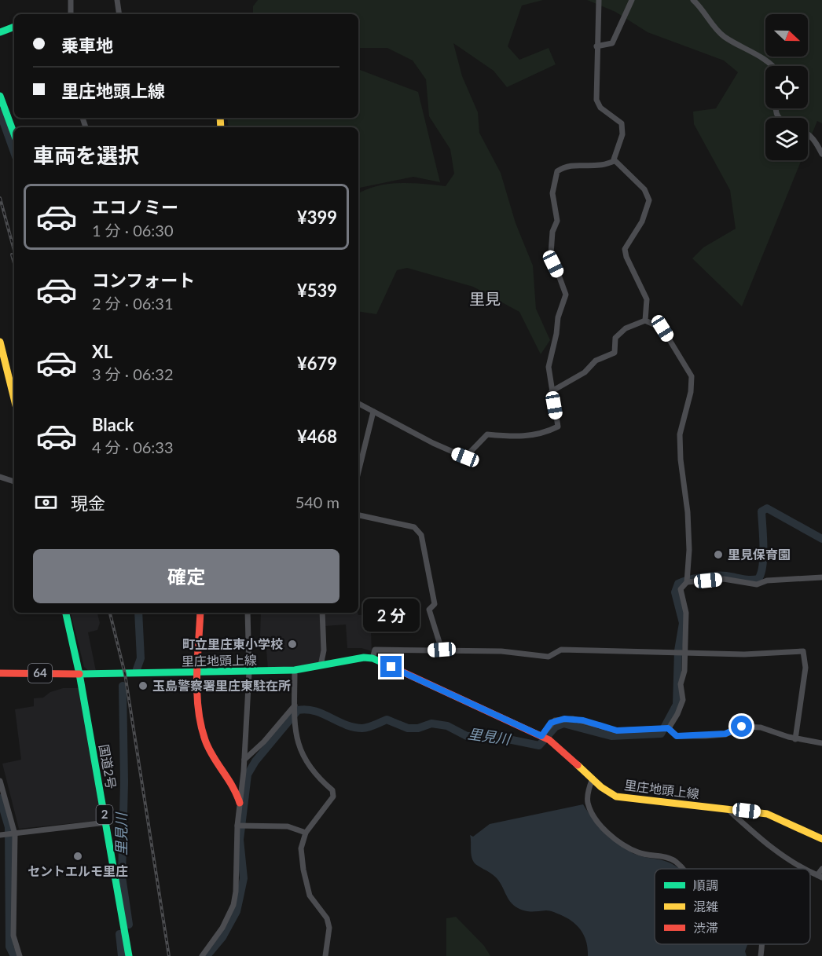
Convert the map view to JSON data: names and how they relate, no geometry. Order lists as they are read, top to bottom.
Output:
{
  "streets": {
    "main road": [
      "里庄地頭上線",
      "64",
      "国道2号",
      "2"
    ]
  },
  "crossings": [
    ["里庄地頭上線", "64"],
    ["里庄地頭上線", "国道2号"],
    ["64", "国道2号"]
  ],
  "districts": ["里見"],
  "water": ["里見川"],
  "places": [
    "里見保育園",
    "町立里庄東小学校",
    "玉島警察署里庄東駐在所",
    "セントエルモ里庄"
  ],
  "legend": ["順調", "混雑", "渋滞"],
  "north": "right",
  "page": {
    "banner": ["乗車地", "里庄地頭上線"],
    "heading": "車両を選択",
    "list": [
      {
        "name": "エコノミー",
        "note": "1 分 · 06:30",
        "value": "¥399"
      },
      {
        "name": "コンフォート",
        "note": "2 分 · 06:31",
        "value": "¥539"
      },
      {
        "name": "XL",
        "note": "3 分 · 06:32",
        "value": "¥679"
      },
      {
        "name": "Black",
        "note": "4 分 · 06:33",
        "value": "¥468"
      }
    ],
    "pay": ["現金", "540 m"],
    "buttons": "確定",
    "bubble": "2 分"
  }
}
